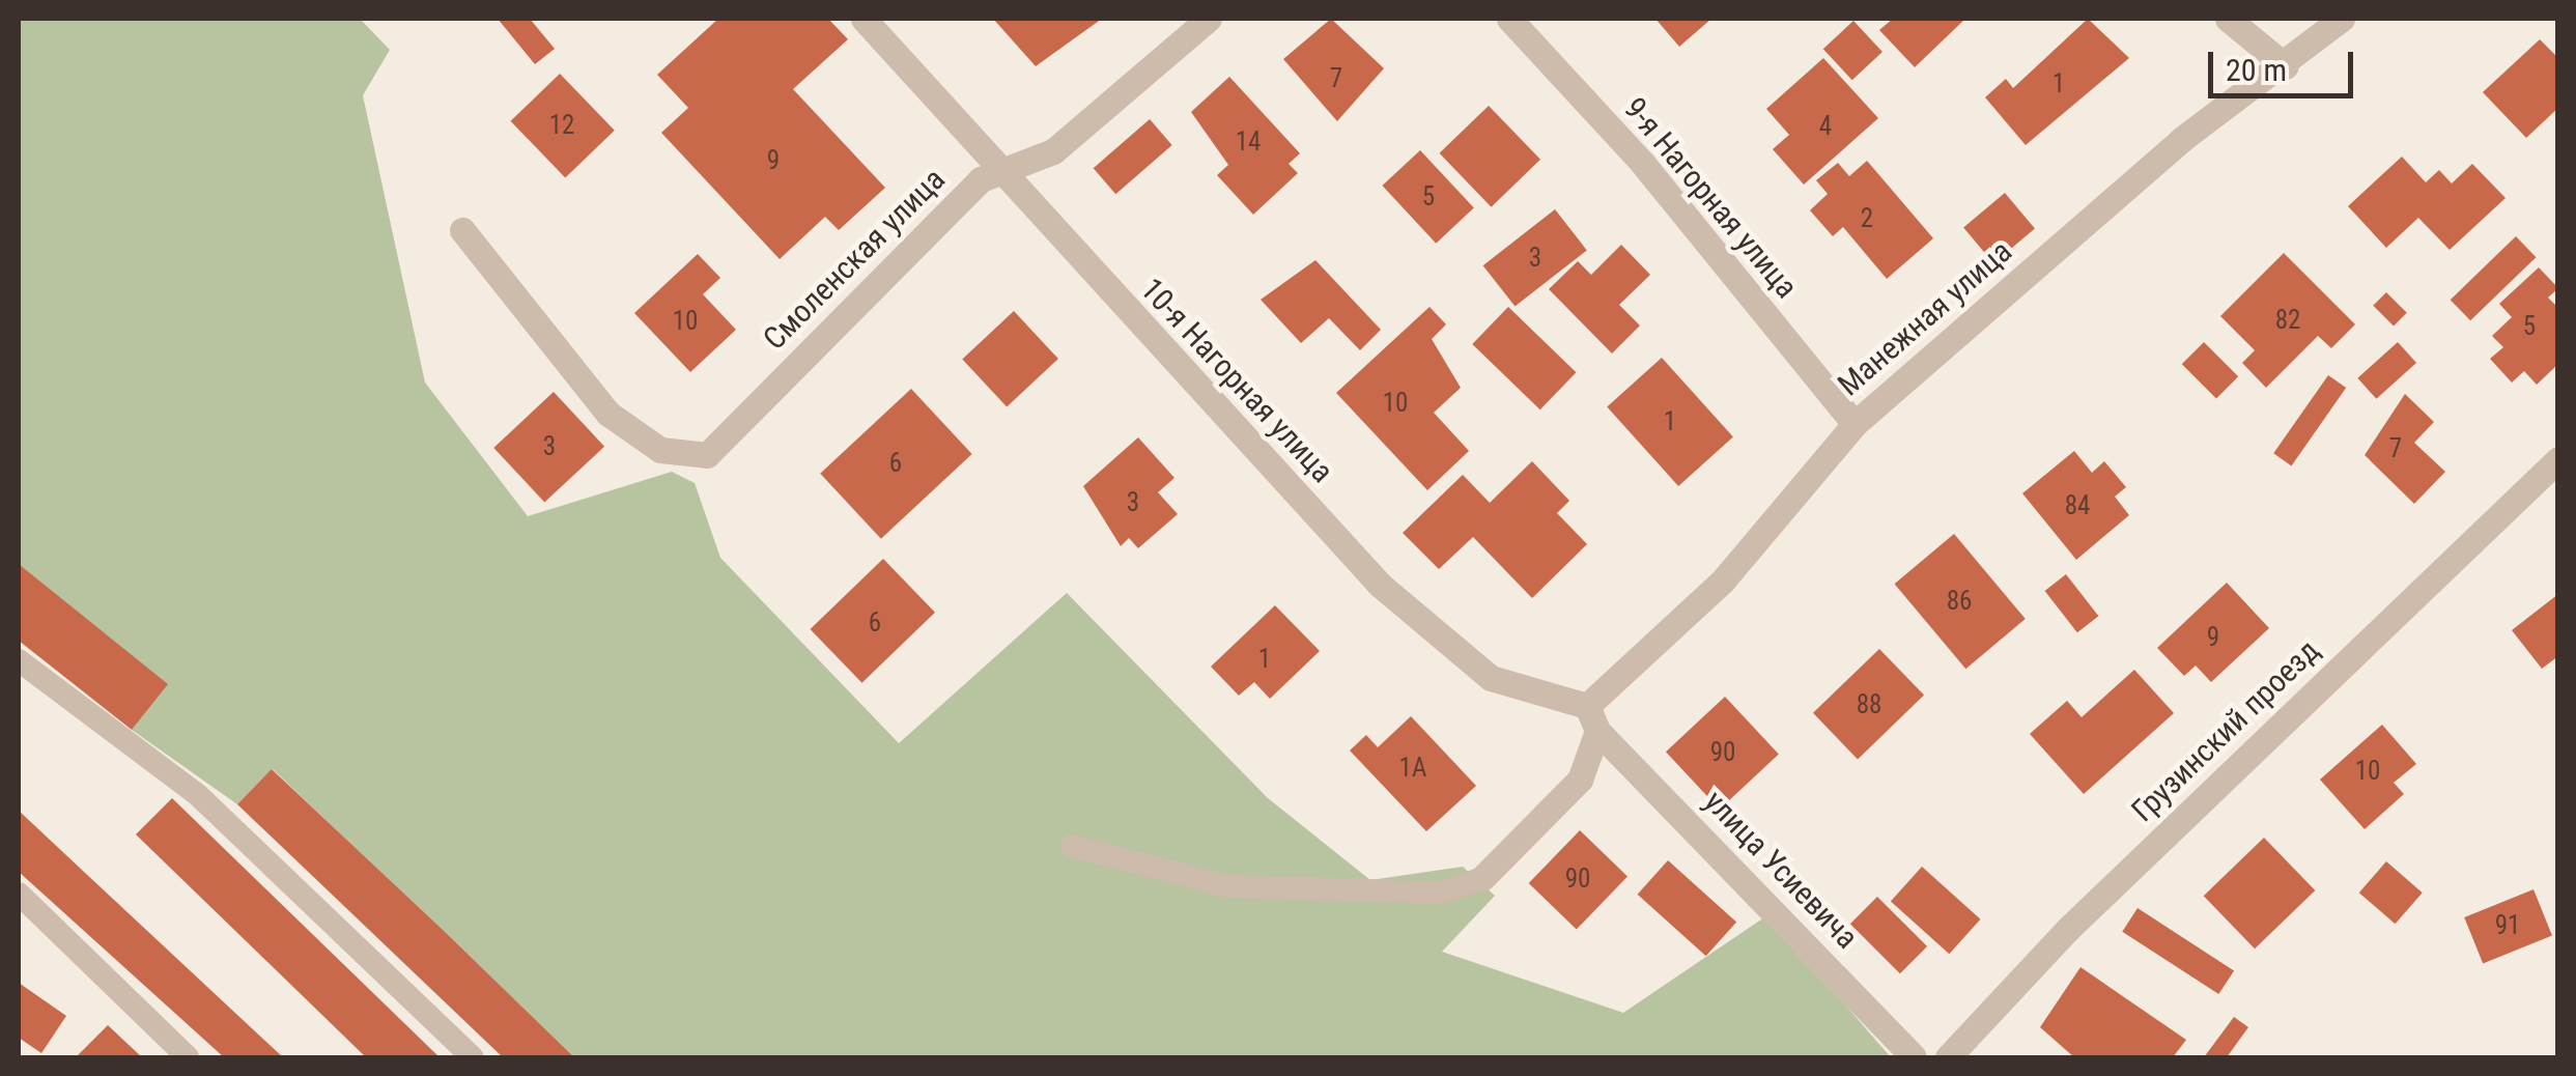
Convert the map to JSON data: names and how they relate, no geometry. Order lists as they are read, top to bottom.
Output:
{
  "streets": {
    "street": [
      "9-я Нагорная улица",
      "Смоленская улица",
      "Манежная улица",
      "10-я Нагорная улица",
      "Грузинский проезд",
      "улица Усиевича"
    ]
  },
  "crossings": [
    ["9-я Нагорная улица", "Манежная улица"],
    ["Смоленская улица", "10-я Нагорная улица"],
    ["Манежная улица", "10-я Нагорная улица"]
  ],
  "house_numbers": [
    "7",
    "1",
    "12",
    "4",
    "14",
    "9",
    "5",
    "2",
    "3",
    "82",
    "10",
    "5",
    "10",
    "1",
    "3",
    "7",
    "6",
    "3",
    "84",
    "86",
    "6",
    "9",
    "1",
    "88",
    "90",
    "1А",
    "10",
    "90",
    "91"
  ],
  "scale_bar": "20 m"
}
